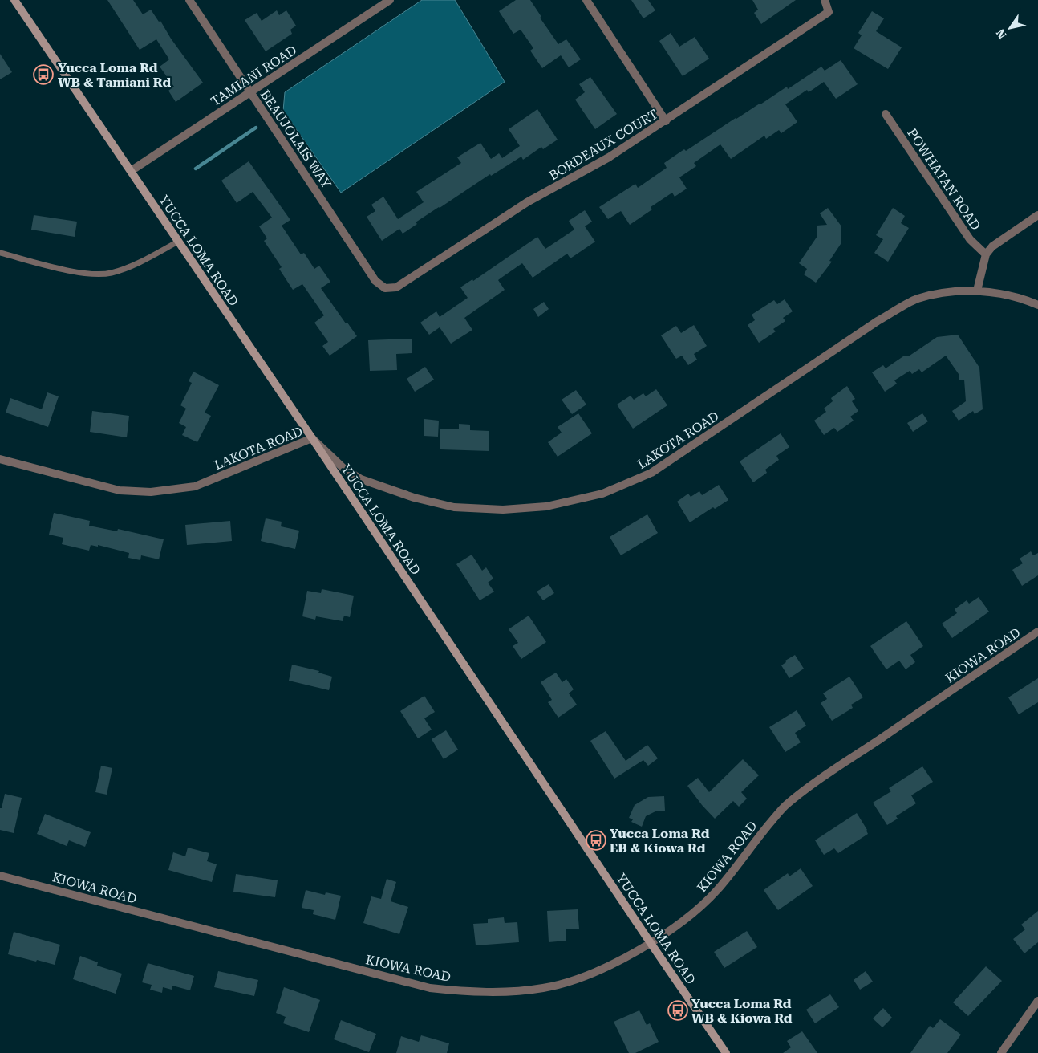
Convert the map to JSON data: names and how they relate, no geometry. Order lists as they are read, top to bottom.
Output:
{
  "streets": {
    "main road": ["YUCCA LOMA ROAD"],
    "street": [
      "TAMIANI ROAD",
      "BEAUJOLAIS WAY",
      "BORDEAUX COURT",
      "POWHATAN ROAD",
      "LAKOTA ROAD",
      "KIOWA ROAD"
    ]
  },
  "crossings": [
    ["TAMIANI ROAD", "BEAUJOLAIS WAY"],
    ["TAMIANI ROAD", "YUCCA LOMA ROAD"],
    ["BEAUJOLAIS WAY", "BORDEAUX COURT"],
    ["YUCCA LOMA ROAD", "LAKOTA ROAD"],
    ["YUCCA LOMA ROAD", "KIOWA ROAD"]
  ],
  "places": {
    "bus stop": ["Yucca Loma Rd WB & Tamiani Rd", "Yucca Loma Rd EB & Kiowa Rd", "Yucca Loma Rd WB & Kiowa Rd"]
  },
  "north": "bottom left"
}
